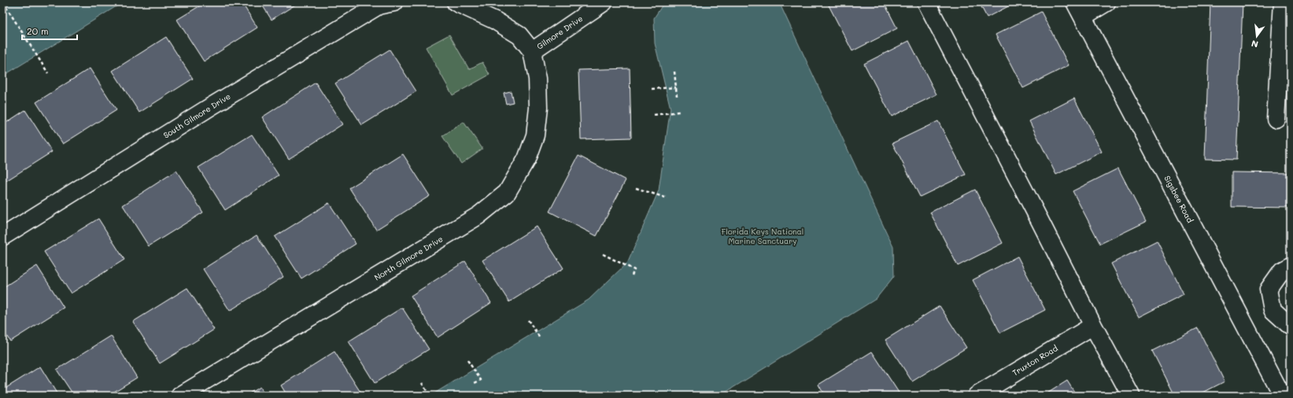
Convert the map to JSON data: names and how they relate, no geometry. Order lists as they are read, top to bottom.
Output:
{
  "streets": {
    "street": [
      "Gilmore Drive",
      "South Gilmore Drive",
      "Sigsbee Road",
      "North Gilmore Drive",
      "Truxton Road"
    ]
  },
  "crossings": [
    ["Gilmore Drive", "North Gilmore Drive"]
  ],
  "parks": ["Florida Keys National Marine Sanctuary"],
  "scale_bar": "20 m",
  "north": "bottom"
}
